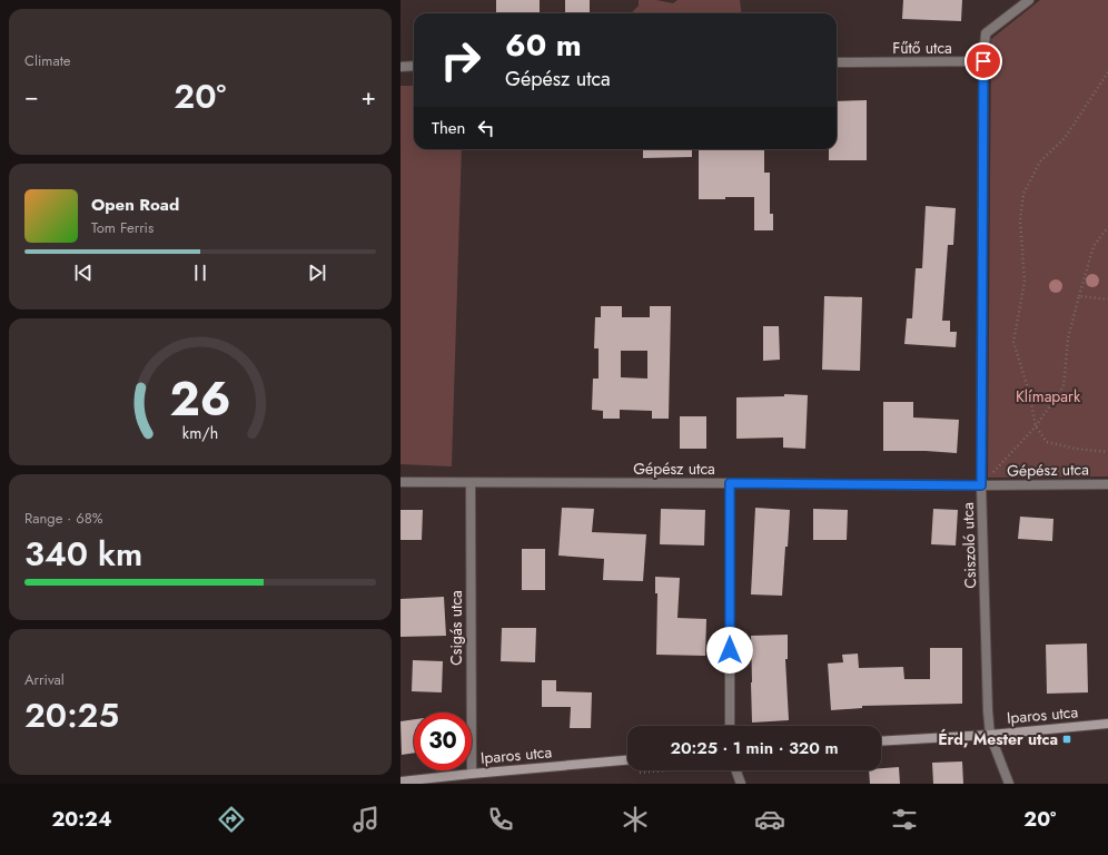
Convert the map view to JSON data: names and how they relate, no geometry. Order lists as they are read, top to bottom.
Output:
{
  "streets": {
    "street": [
      "Fűtő utca",
      "Gépész utca",
      "Csiszoló utca",
      "Csigás utca",
      "Iparos utca"
    ]
  },
  "crossings": [
    ["Fűtő utca", "Csiszoló utca"],
    ["Gépész utca", "Csiszoló utca"],
    ["Gépész utca", "Csigás utca"],
    ["Csiszoló utca", "Iparos utca"],
    ["Csigás utca", "Iparos utca"]
  ],
  "parks": ["Klímapark"],
  "places": {
    "transit": ["Érd, Mester utca"]
  },
  "page": {
    "tile": [
      "Climate",
      ["Range · 68%", "340 km"],
      ["Arrival", "20:25"]
    ],
    "turn": ["60 m", "Gépész utca"],
    "heat": ["−", "20°", "+"],
    "then": "Then",
    "song": ["Open Road", "Tom Ferris"],
    "limit": "30",
    "trip": "20:25 · 1 min · 320 m",
    "tabs": ["20:24", "20°"],
    "gauge": ["26", "km/h"]
  }
}
